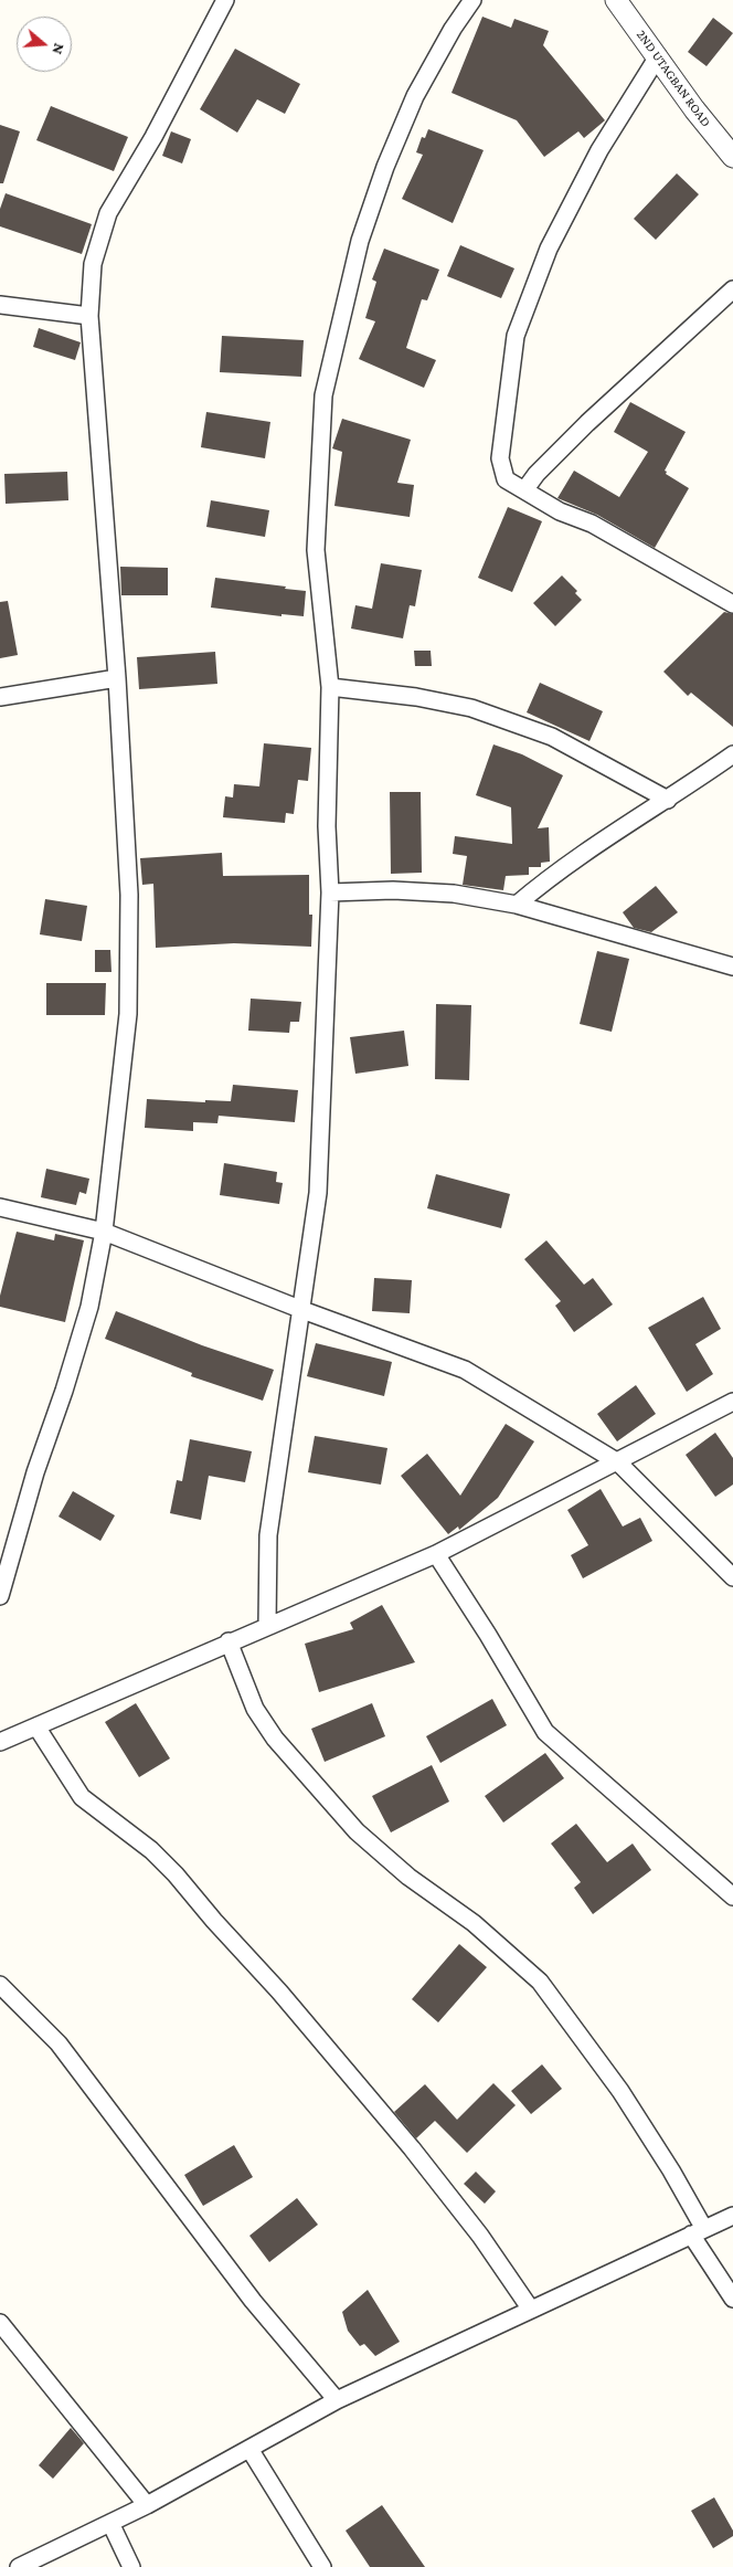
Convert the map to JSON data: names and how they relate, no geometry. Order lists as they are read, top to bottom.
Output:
{
  "streets": {
    "street": ["2ND UTAGBAN ROAD"]
  },
  "north": "right"
}
